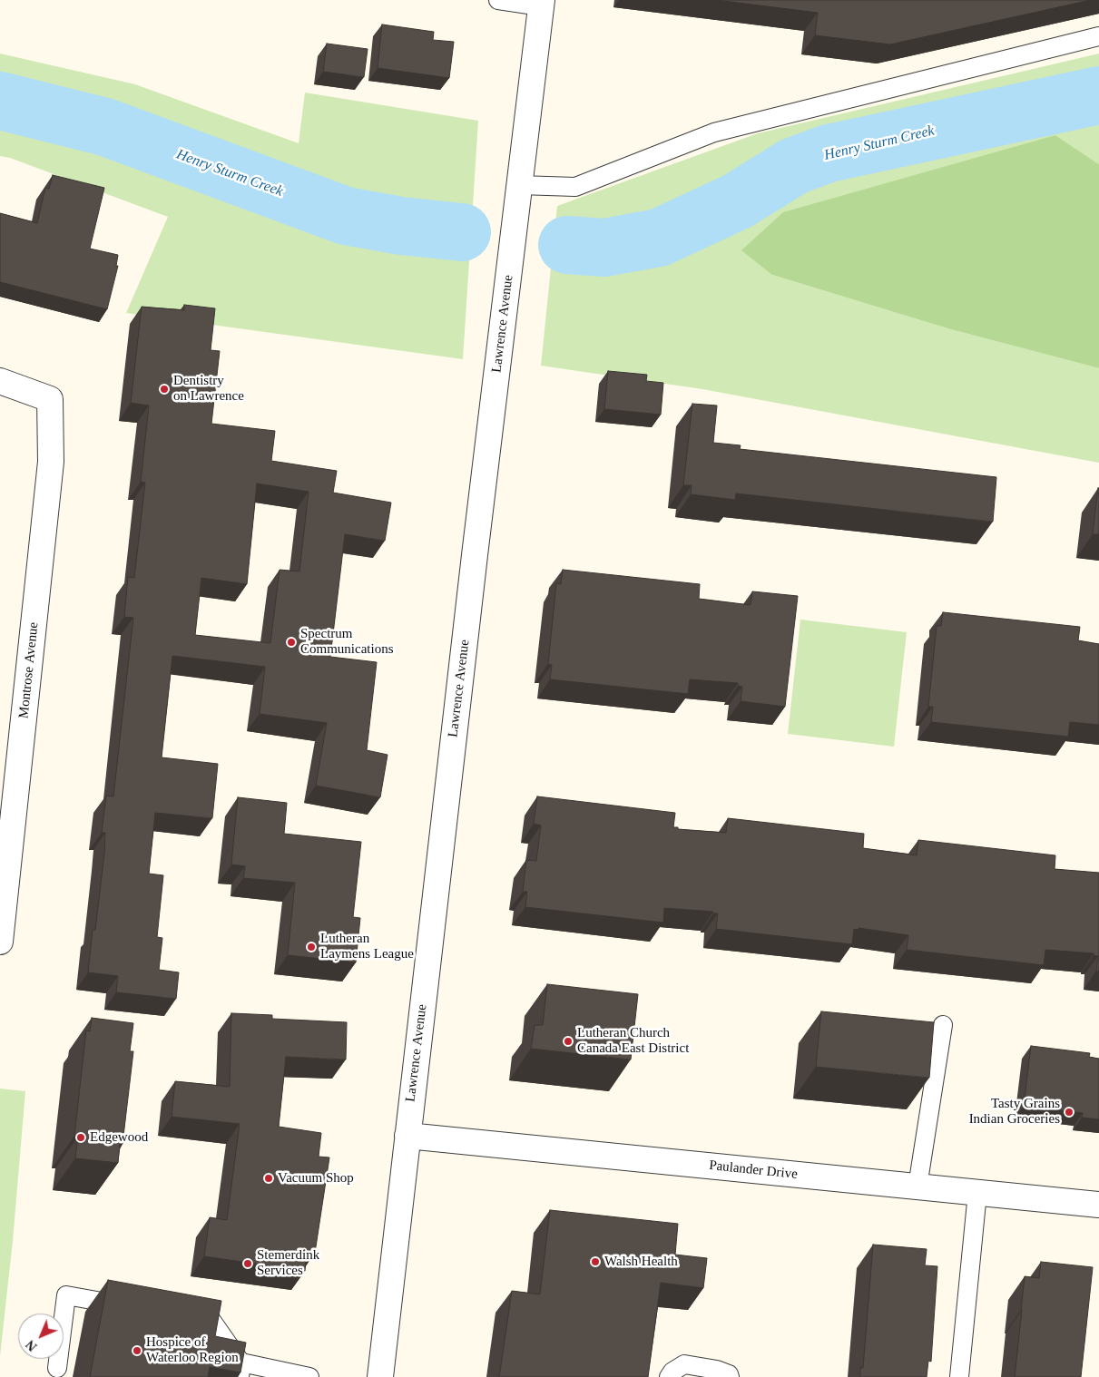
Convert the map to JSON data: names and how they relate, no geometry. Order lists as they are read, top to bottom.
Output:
{
  "streets": {
    "street": ["Lawrence Avenue", "Montrose Avenue", "Paulander Drive"]
  },
  "crossings": [
    ["Lawrence Avenue", "Paulander Drive"]
  ],
  "water": ["Henry Sturm Creek"],
  "places": [
    "Dentistry on Lawrence",
    "Spectrum Communications",
    "Lutheran Laymens League",
    "Lutheran Church Canada East District",
    "Tasty Grains Indian Groceries",
    "Edgewood",
    "Vacuum Shop",
    "Walsh Health",
    "Stemerdink Services",
    "Hospice of Waterloo Region"
  ],
  "north": "bottom left"
}
